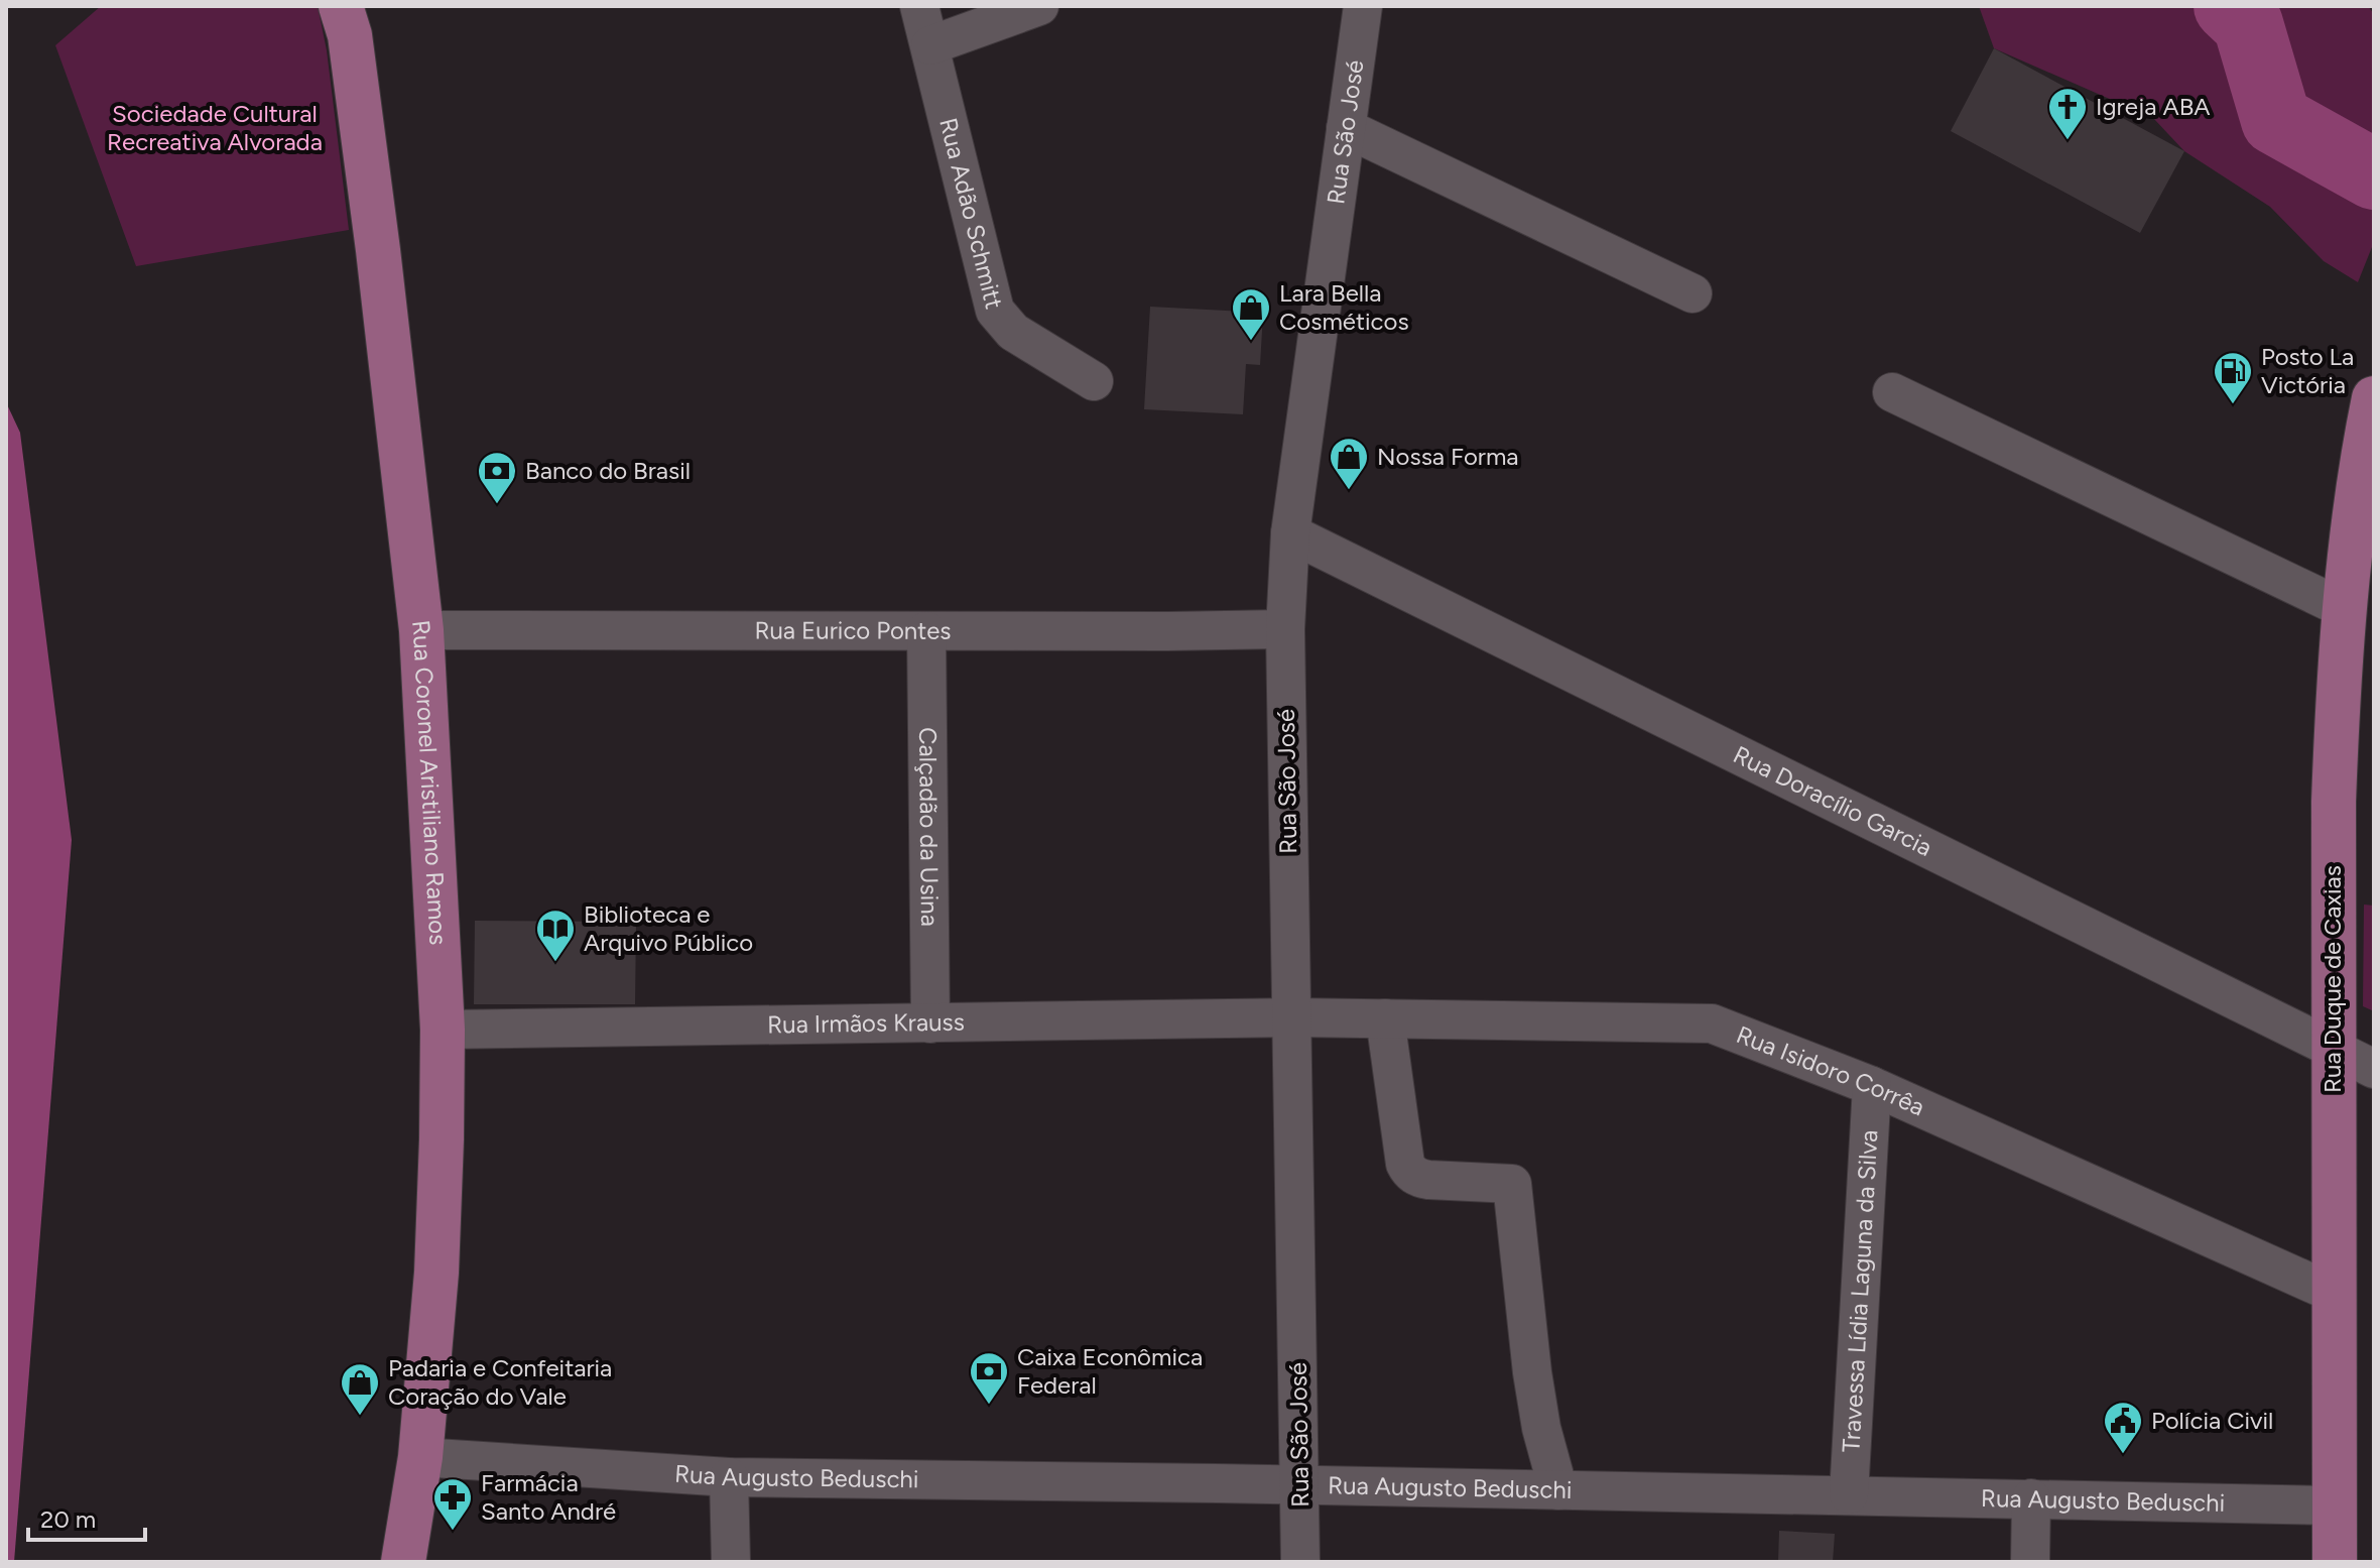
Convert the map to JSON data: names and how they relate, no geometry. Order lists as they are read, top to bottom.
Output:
{
  "streets": {
    "main road": ["Rua Coronel Aristiliano Ramos", "Rua Duque de Caxias"],
    "street": [
      "Rua São José",
      "Rua Adão Schmitt",
      "Rua Eurico Pontes",
      "Rua Doracílio Garcia",
      "Calçadão da Usina",
      "Rua Irmãos Krauss",
      "Rua Isidoro Corrêa",
      "Travessa Lídia Laguna da Silva",
      "Rua Augusto Beduschi"
    ]
  },
  "crossings": [
    ["Rua São José", "Rua Eurico Pontes"],
    ["Rua São José", "Rua Doracílio Garcia"],
    ["Rua São José", "Rua Irmãos Krauss"],
    ["Rua São José", "Rua Isidoro Corrêa"],
    ["Rua São José", "Rua Augusto Beduschi"],
    ["Rua Eurico Pontes", "Rua Coronel Aristiliano Ramos"],
    ["Rua Eurico Pontes", "Calçadão da Usina"],
    ["Rua Coronel Aristiliano Ramos", "Rua Irmãos Krauss"],
    ["Rua Coronel Aristiliano Ramos", "Rua Augusto Beduschi"],
    ["Rua Doracílio Garcia", "Rua Duque de Caxias"],
    ["Calçadão da Usina", "Rua Irmãos Krauss"],
    ["Rua Duque de Caxias", "Rua Isidoro Corrêa"],
    ["Rua Duque de Caxias", "Rua Augusto Beduschi"],
    ["Rua Irmãos Krauss", "Rua Isidoro Corrêa"],
    ["Rua Isidoro Corrêa", "Travessa Lídia Laguna da Silva"],
    ["Travessa Lídia Laguna da Silva", "Rua Augusto Beduschi"]
  ],
  "parks": ["Sociedade Cultural Recreativa Alvorada"],
  "places": {
    "church": ["Igreja ABA"],
    "shop": ["Lara Bella Cosméticos", "Nossa Forma", "Padaria e Confeitaria Coração do Vale"],
    "fuel station": ["Posto La Victória"],
    "bank": ["Banco do Brasil", "Caixa Econômica Federal"],
    "library": ["Biblioteca e Arquivo Público"],
    "public building": ["Polícia Civil"],
    "pharmacy": ["Farmácia Santo André"]
  },
  "scale_bar": "20 m"
}
